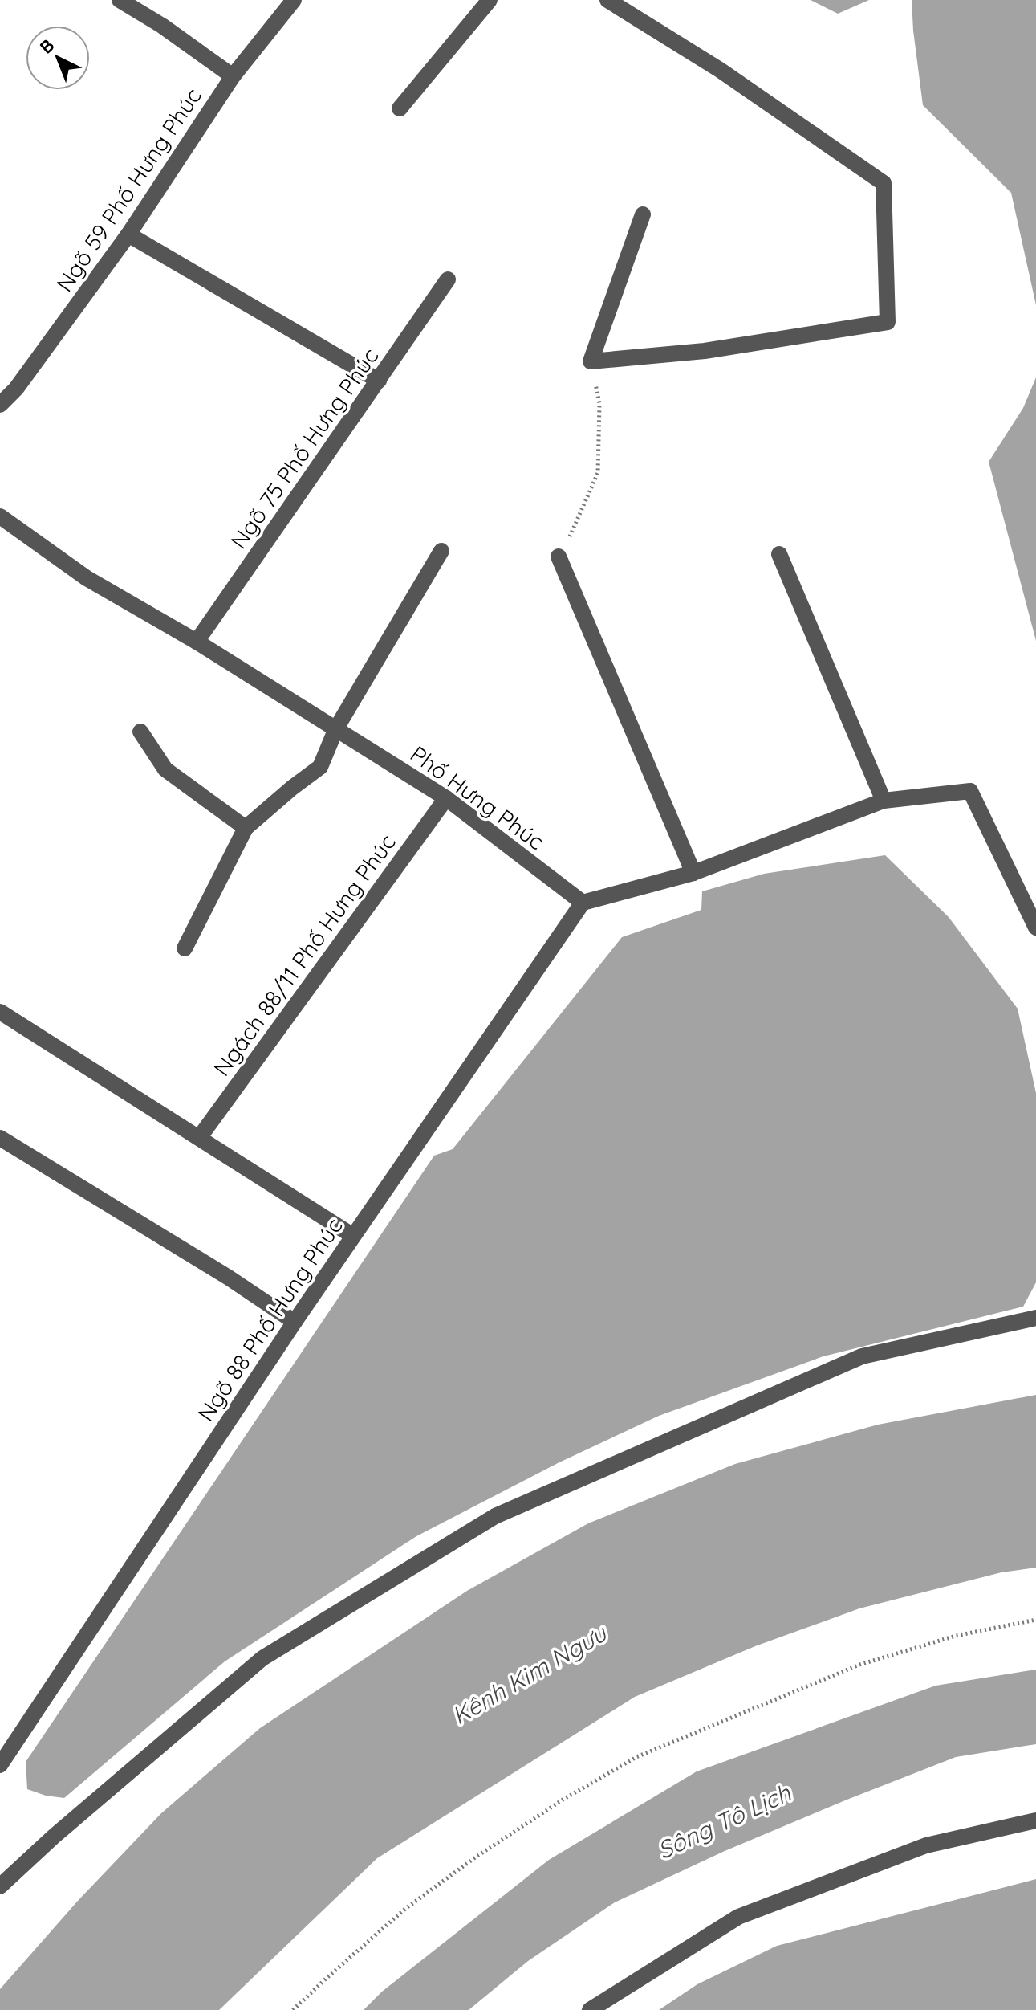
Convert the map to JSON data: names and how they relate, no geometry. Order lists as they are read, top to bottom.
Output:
{
  "streets": {
    "street": [
      "Ngõ 59 Phố Hưng Phúc",
      "Ngõ 75 Phố Hưng Phúc",
      "Phố Hưng Phúc",
      "Ngách 88/11 Phố Hưng Phúc",
      "Ngõ 88 Phố Hưng Phúc"
    ]
  },
  "crossings": [
    ["Ngõ 75 Phố Hưng Phúc", "Phố Hưng Phúc"],
    ["Phố Hưng Phúc", "Ngách 88/11 Phố Hưng Phúc"],
    ["Phố Hưng Phúc", "Ngõ 88 Phố Hưng Phúc"]
  ],
  "water": ["Kênh Kim Ngưu", "Sông Tô Lịch"],
  "north": "top left"
}
